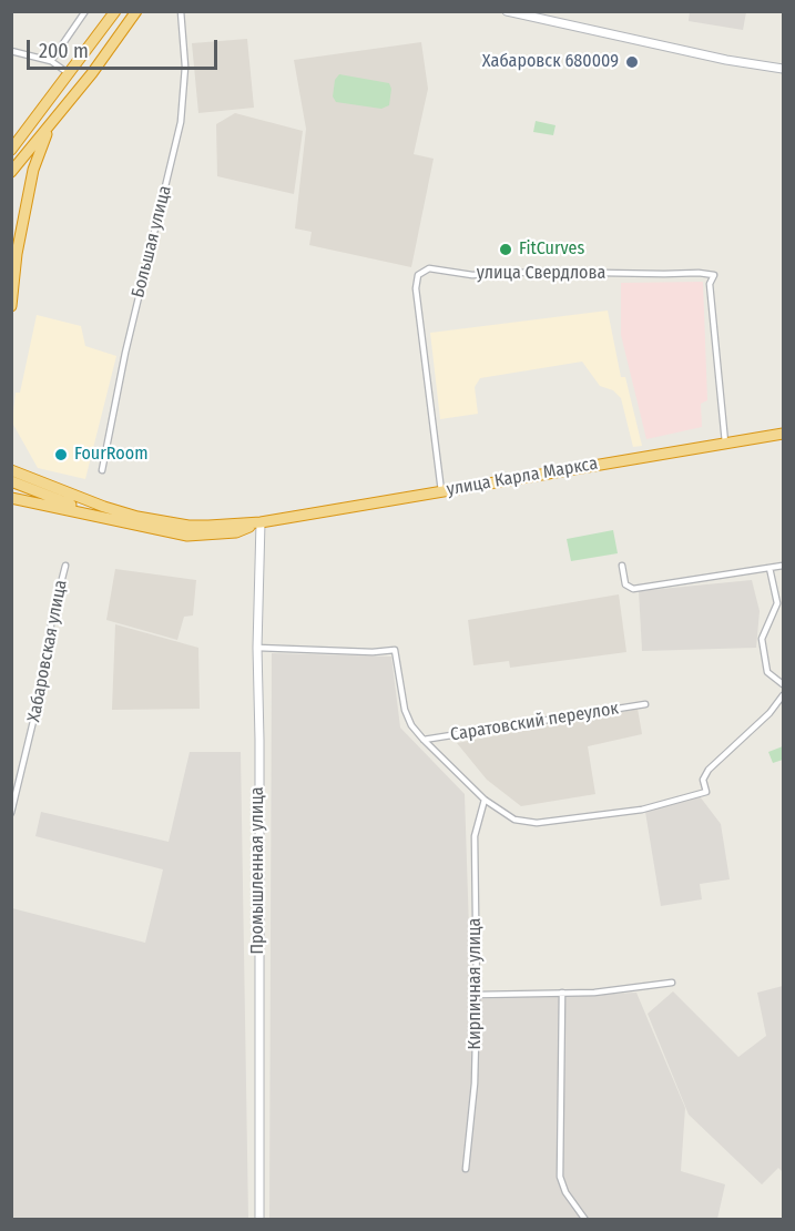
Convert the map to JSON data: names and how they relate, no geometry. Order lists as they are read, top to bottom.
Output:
{
  "streets": {
    "highway": ["улица Карла Маркса"],
    "street": [
      "Большая улица",
      "улица Свердлова",
      "Хабаровская улица",
      "Саратовский переулок",
      "Промышленная улица",
      "Кирпичная улица"
    ]
  },
  "crossings": [
    ["улица Свердлова", "улица Карла Маркса"],
    ["улица Карла Маркса", "Промышленная улица"]
  ],
  "places": ["Хабаровск 680009", "FitCurves", "FourRoom"],
  "scale_bar": "200 m"
}
